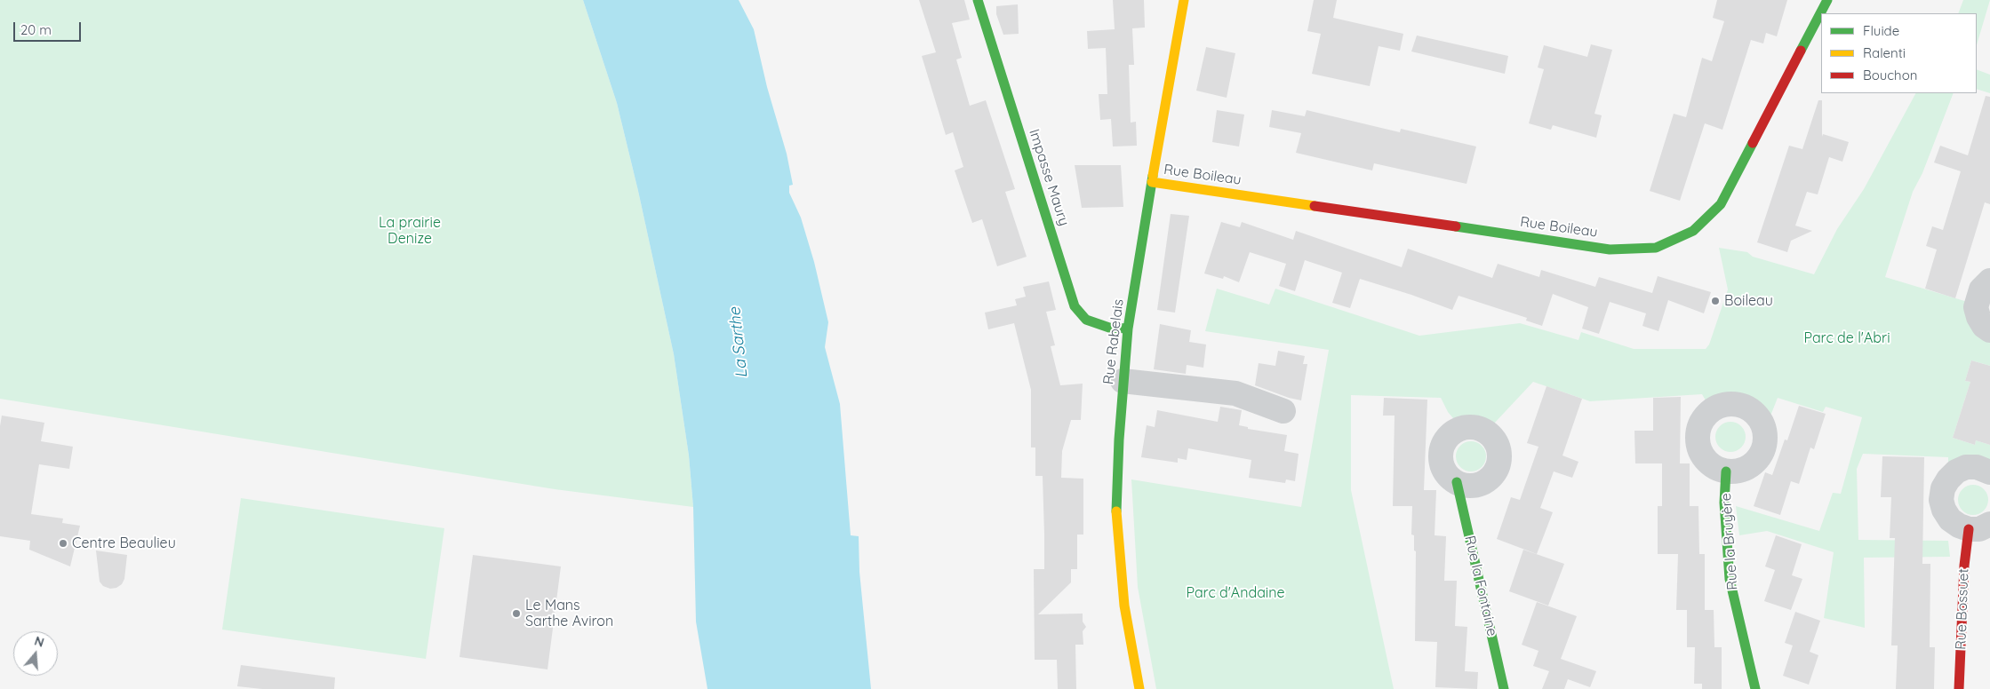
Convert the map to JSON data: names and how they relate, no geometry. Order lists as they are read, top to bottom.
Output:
{
  "streets": {
    "street": [
      "Rue Boileau",
      "Impasse Maury",
      "Rue Rabelais",
      "Rue la Bruyère",
      "Rue la Fontaine",
      "Rue Bossuet"
    ]
  },
  "crossings": [
    ["Rue Boileau", "Rue Rabelais"],
    ["Impasse Maury", "Rue Rabelais"]
  ],
  "water": ["La Sarthe"],
  "parks": ["La prairie Denize", "Parc de l'Abri", "Parc d'Andaine"],
  "places": ["Boileau", "Centre Beaulieu", "Le Mans Sarthe Aviron"],
  "legend": ["Fluide", "Ralenti", "Bouchon"],
  "scale_bar": "20 m",
  "north": "top"
}
